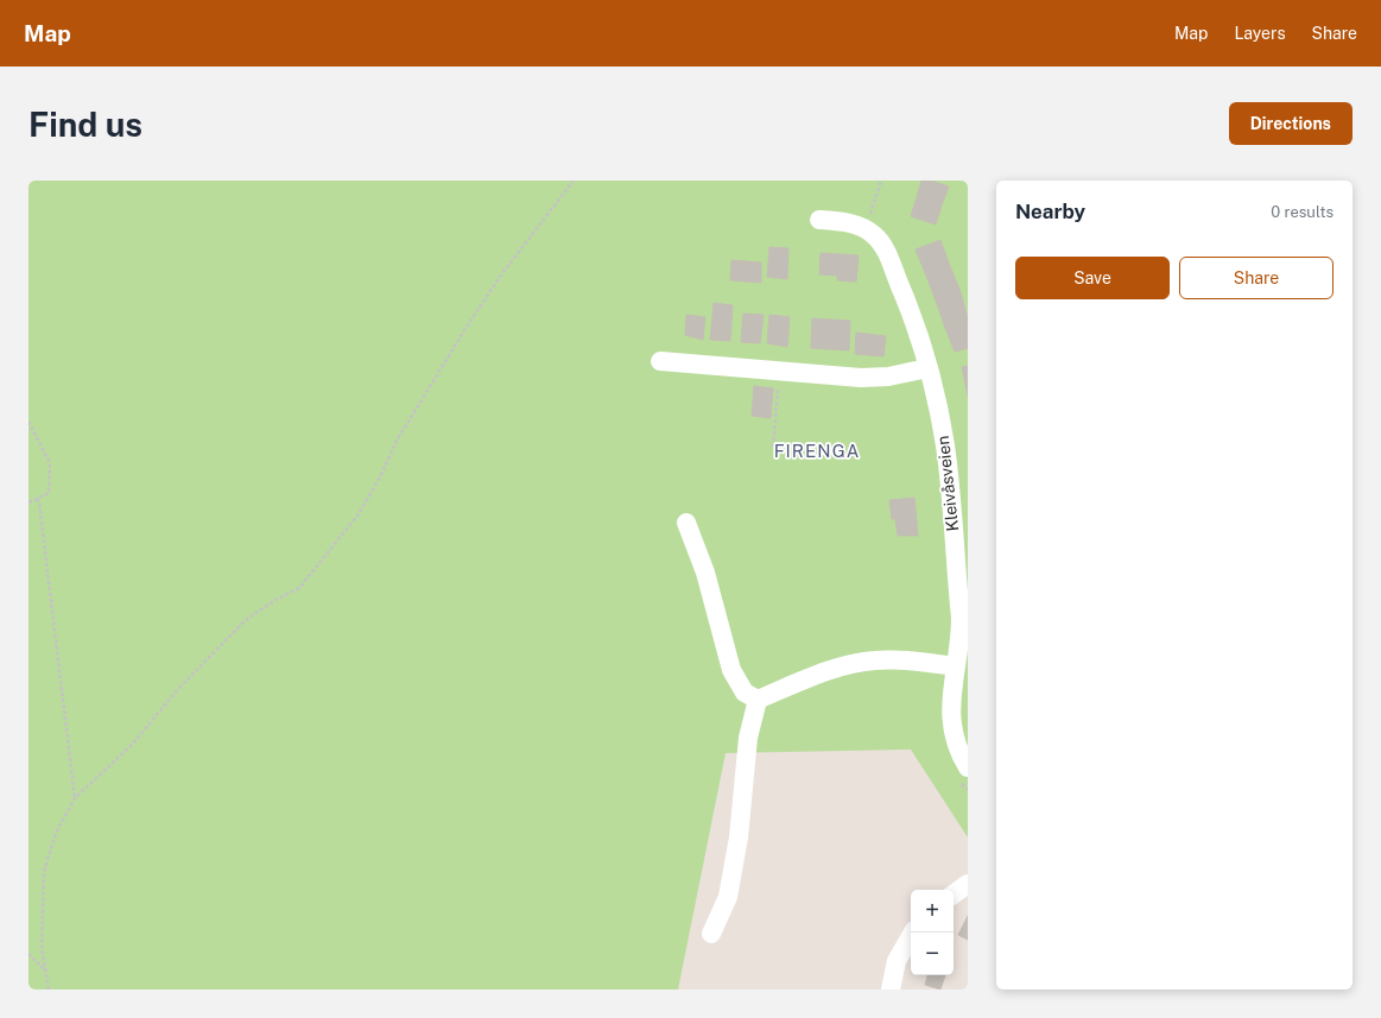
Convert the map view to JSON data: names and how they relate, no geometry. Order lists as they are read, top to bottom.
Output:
{
  "streets": {
    "street": ["Kleivåsveien"]
  },
  "districts": ["FIRENGA"],
  "page": {
    "header": "Map",
    "nav": ["Map", "Layers", "Share"],
    "buttons": [
      "Directions",
      ["Save", "Share"]
    ],
    "title": "Find us",
    "heading": ["Nearby", "0 results"],
    "map_buttons": ["+", "−"]
  }
}
